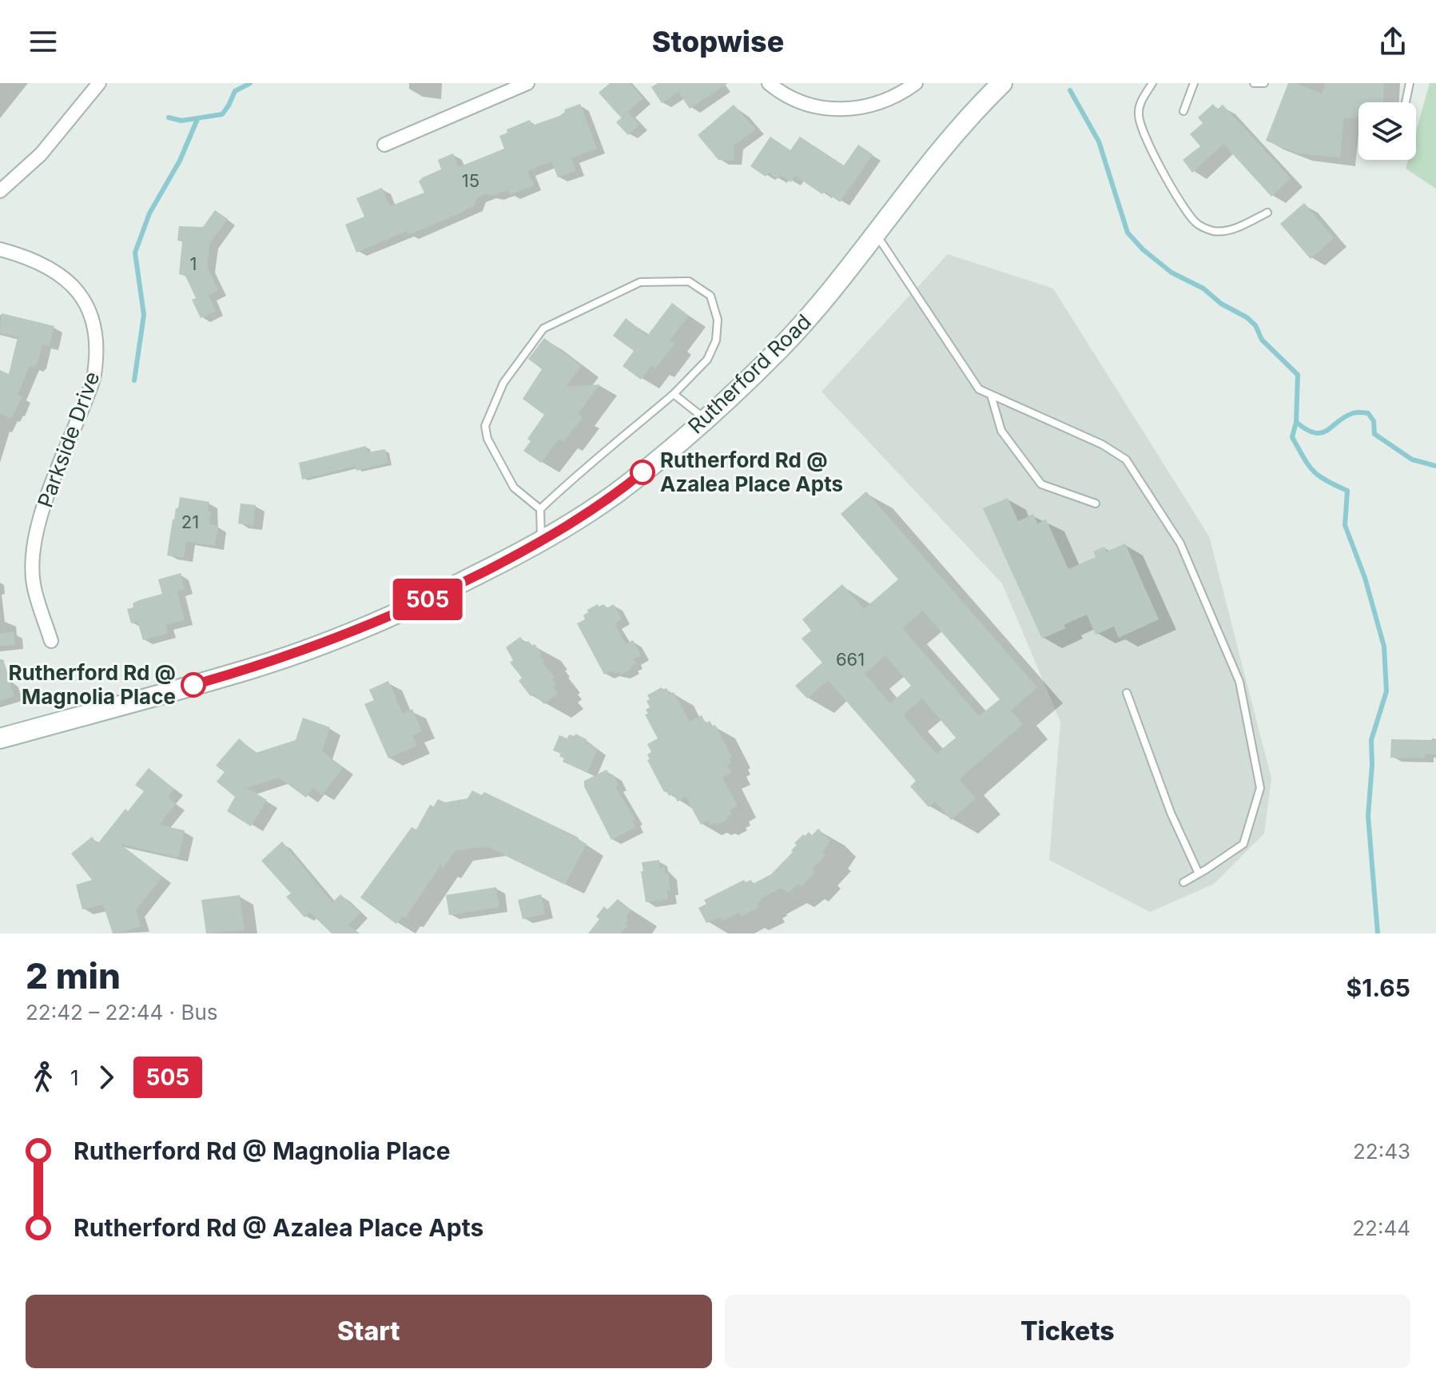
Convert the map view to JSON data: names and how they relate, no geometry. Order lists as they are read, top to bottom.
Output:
{
  "streets": {
    "street": ["Rutherford Road", "Parkside Drive"]
  },
  "places": ["Rutherford Rd @ Azalea Place Apts", "Rutherford Rd @ Magnolia Place"],
  "lines": ["bus line 505"],
  "house_numbers": [
    "15",
    "1",
    "21",
    "661"
  ],
  "page": {
    "header": "Stopwise",
    "on_map": "505",
    "heading": ["2 min", "22:42 – 22:44 · Bus", "$1.65"],
    "legs": ["1", "505"],
    "list": [
      {
        "name": "Rutherford Rd @ Magnolia Place",
        "value": "22:43"
      },
      {
        "name": "Rutherford Rd @ Azalea Place Apts",
        "value": "22:44"
      }
    ],
    "buttons": ["Start", "Tickets"]
  }
}
